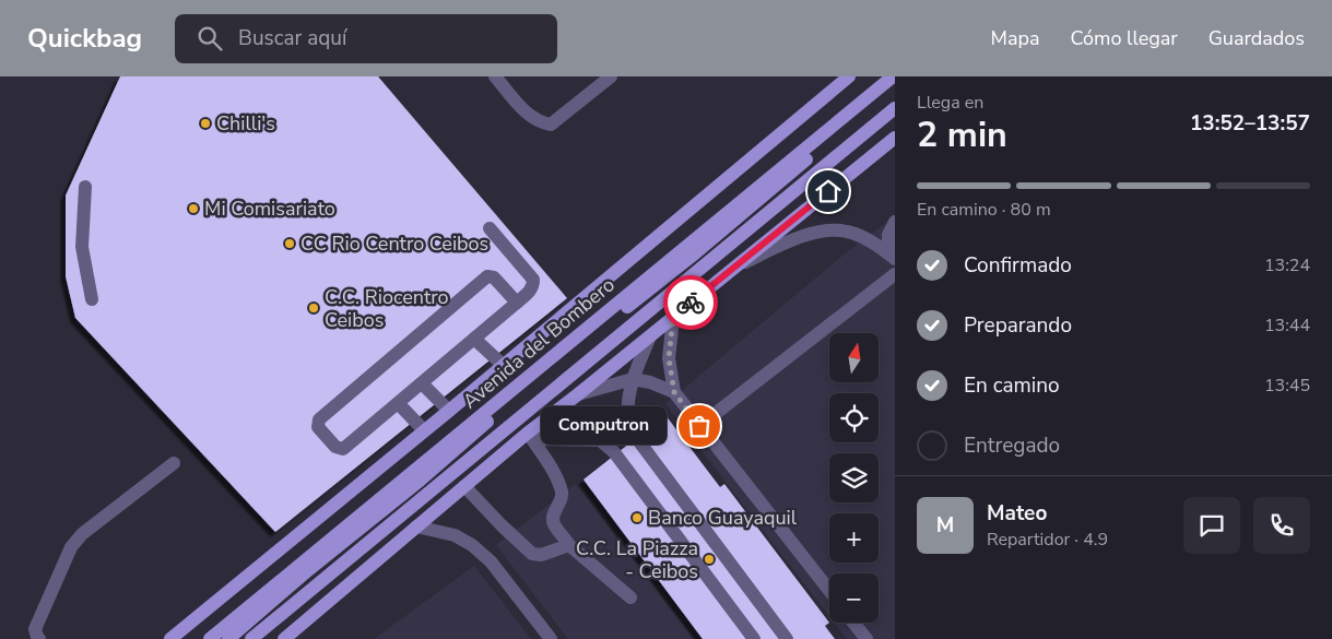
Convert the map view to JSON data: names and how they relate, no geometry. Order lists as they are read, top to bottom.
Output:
{
  "streets": {
    "main road": ["Avenida del Bombero"]
  },
  "places": [
    "Chilli's",
    "Mi Comisariato",
    "CC Rio Centro Ceibos",
    "C.C. Riocentro Ceibos",
    "Computron",
    "Banco Guayaquil",
    "C.C. La Piazza - Ceibos"
  ],
  "north": "top",
  "page": {
    "header": "Quickbag",
    "search": "Buscar aquí",
    "nav": ["Mapa", "Cómo llegar", "Guardados"],
    "heading": ["2 min", "Llega en", "13:52–13:57"],
    "panel": ["Mateo", "Repartidor · 4.9"],
    "bar": "En camino · 80 m",
    "list": [
      ["Confirmado", "13:24"],
      ["Preparando", "13:44"],
      ["En camino", "13:45"],
      "Entregado"
    ],
    "map_buttons": ["+", "−"],
    "bubble": "Computron",
    "round": "M"
  }
}
